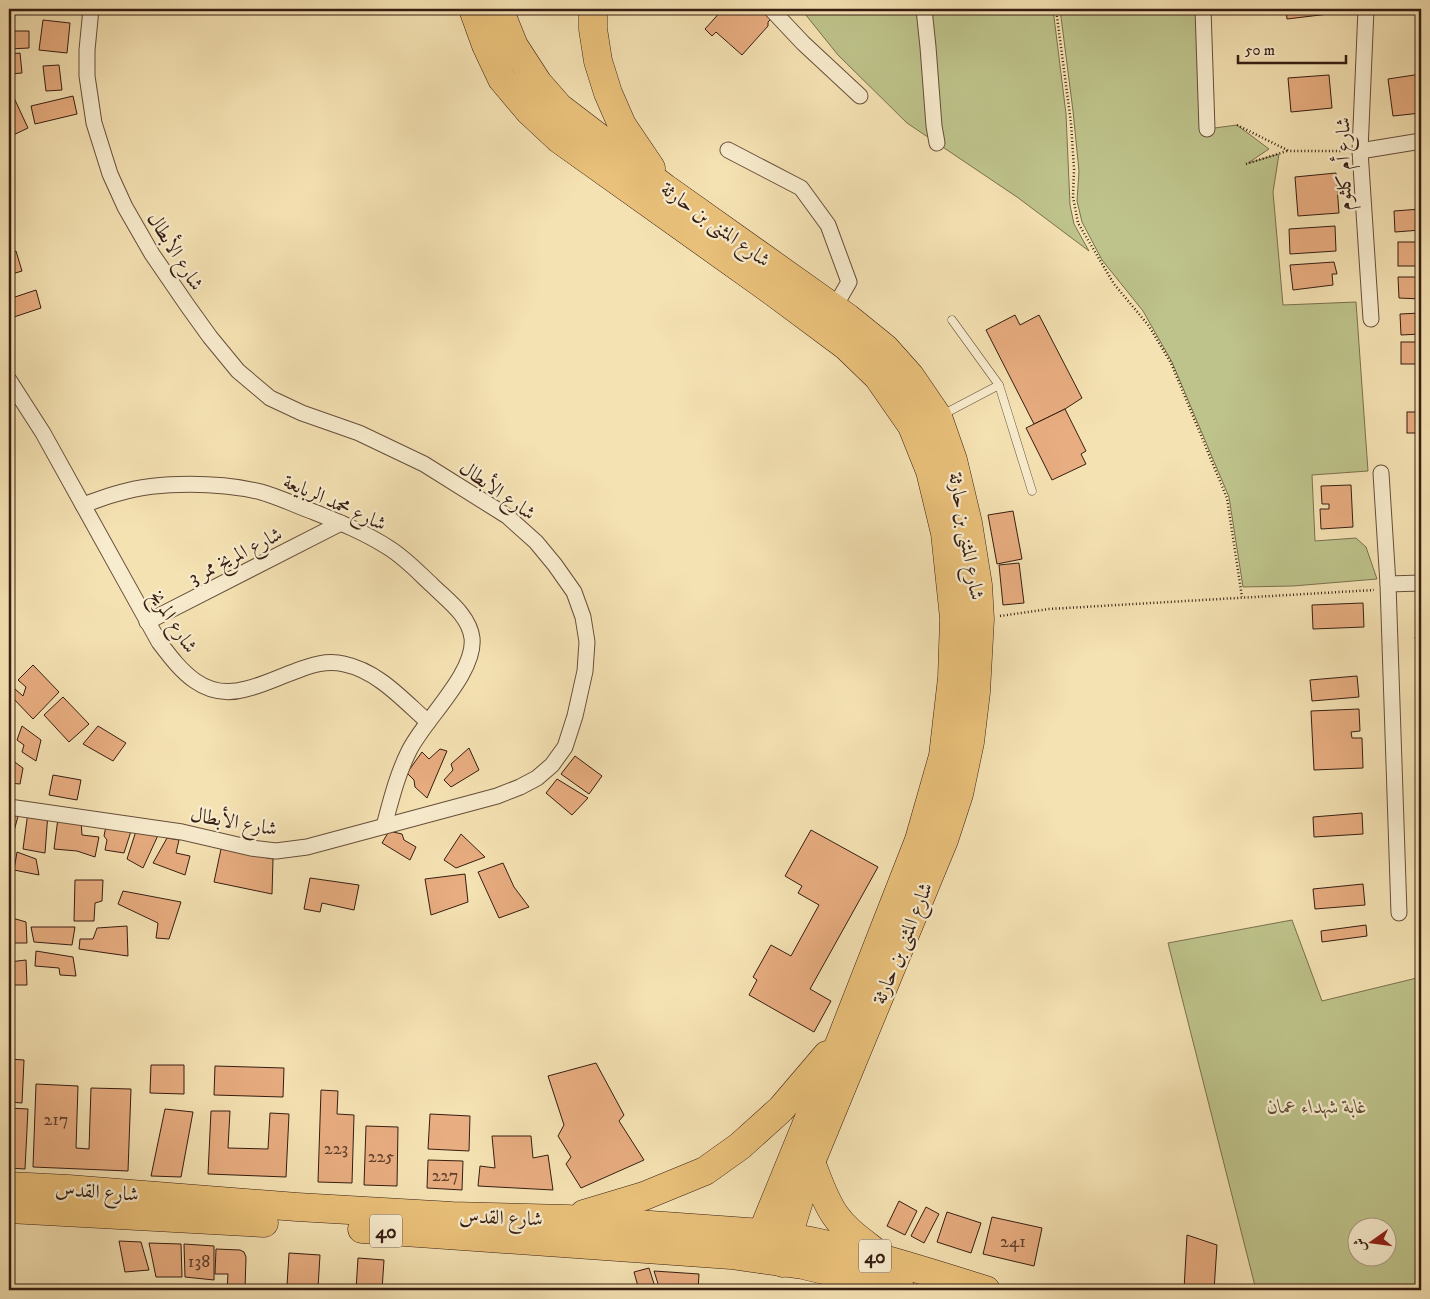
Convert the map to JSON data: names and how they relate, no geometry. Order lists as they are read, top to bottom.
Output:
{
  "streets": {
    "highway": ["شارع المثنى بن حارثة", "شارع القدس", "40"],
    "street": [
      "شارع أم كلثوم",
      "شارع الأبطال",
      "شارع محمد الربايعة",
      "شارع المريخ ممر 3",
      "شارع المريخ"
    ]
  },
  "crossings": [
    ["شارع المثنى بن حارثة", "شارع القدس"],
    ["شارع الأبطال", "شارع محمد الربايعة"],
    ["شارع محمد الربايعة", "شارع المريخ ممر 3"],
    ["شارع محمد الربايعة", "شارع المريخ"],
    ["شارع المريخ ممر 3", "شارع المريخ"]
  ],
  "parks": ["غابة شهداء عمان"],
  "house_numbers": [
    "217",
    "223",
    "225",
    "227",
    "241",
    "138"
  ],
  "scale_bar": "50 m",
  "north": "left"
}
